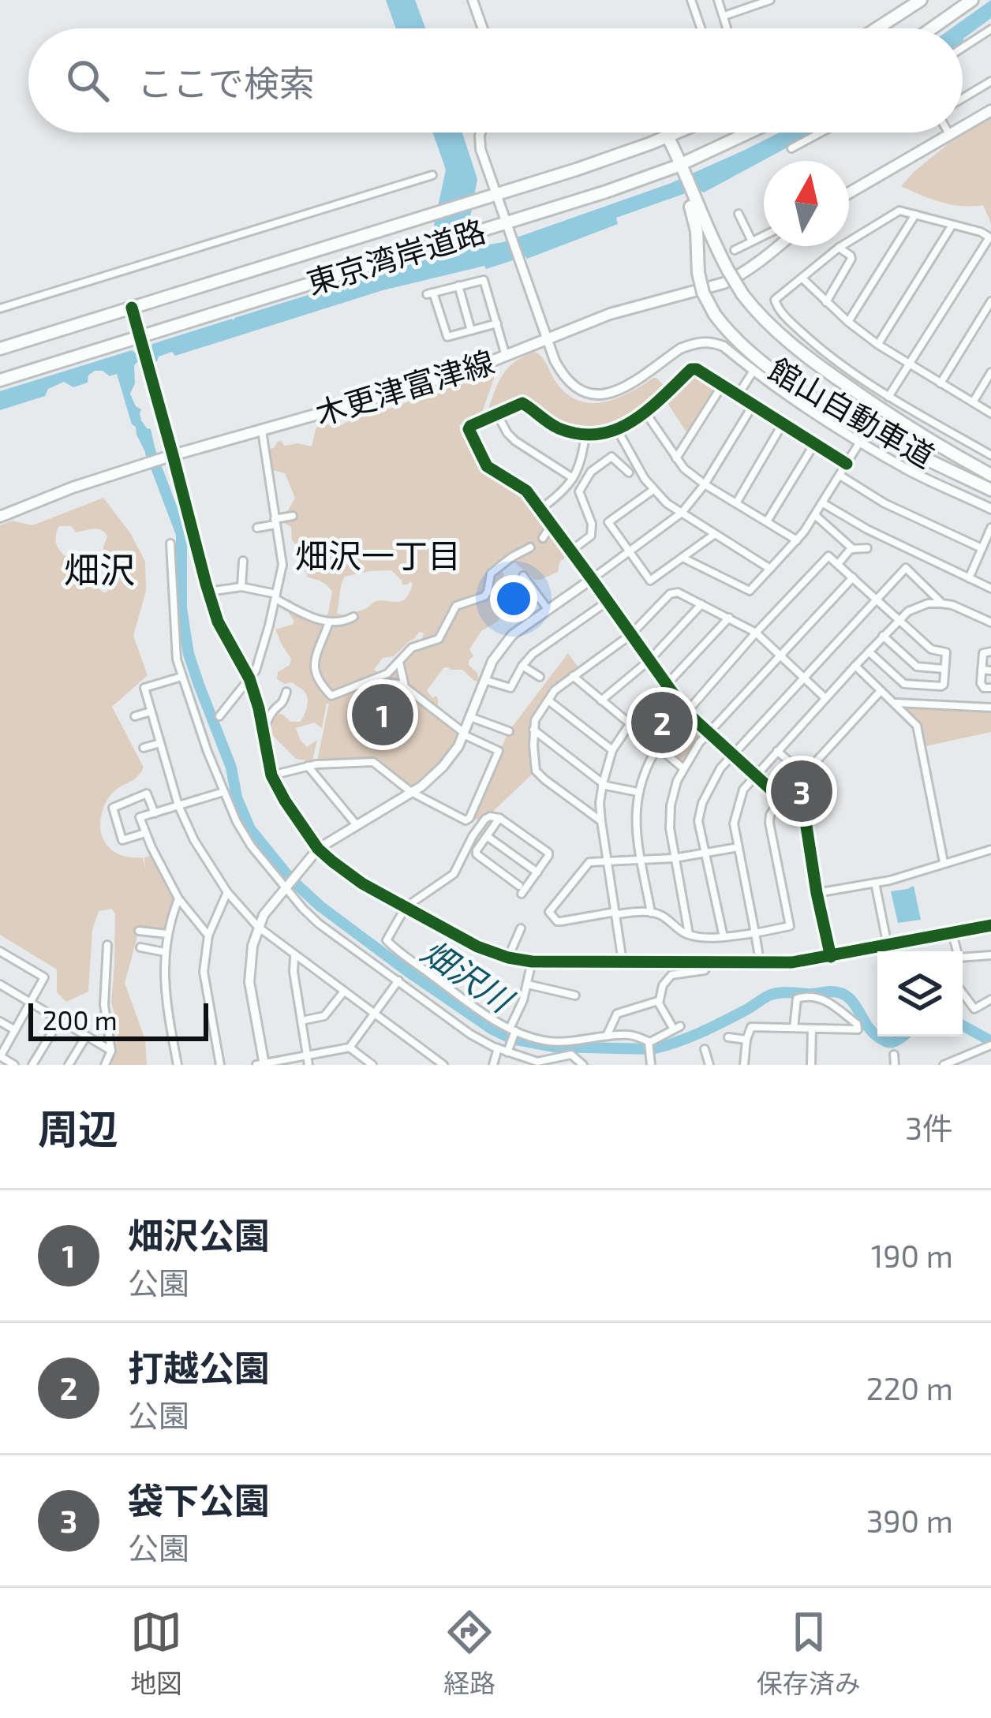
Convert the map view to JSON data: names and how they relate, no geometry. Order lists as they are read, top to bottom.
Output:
{
  "streets": {
    "highway": ["東京湾岸道路", "館山自動車道"],
    "main road": ["木更津富津線"]
  },
  "districts": ["畑沢一丁目", "畑沢"],
  "water": ["畑沢川"],
  "scale_bar": "200 m",
  "north": "top",
  "page": {
    "search": "ここで検索",
    "pins": ["1", "2", "3"],
    "scale": "200 m",
    "heading": ["周辺", "3件"],
    "list": [
      {
        "mark": "1",
        "name": "畑沢公園",
        "note": "公園",
        "value": "190 m"
      },
      {
        "mark": "2",
        "name": "打越公園",
        "note": "公園",
        "value": "220 m"
      },
      {
        "mark": "3",
        "name": "袋下公園",
        "note": "公園",
        "value": "390 m"
      }
    ],
    "nav": ["地図", "経路", "保存済み"]
  }
}
